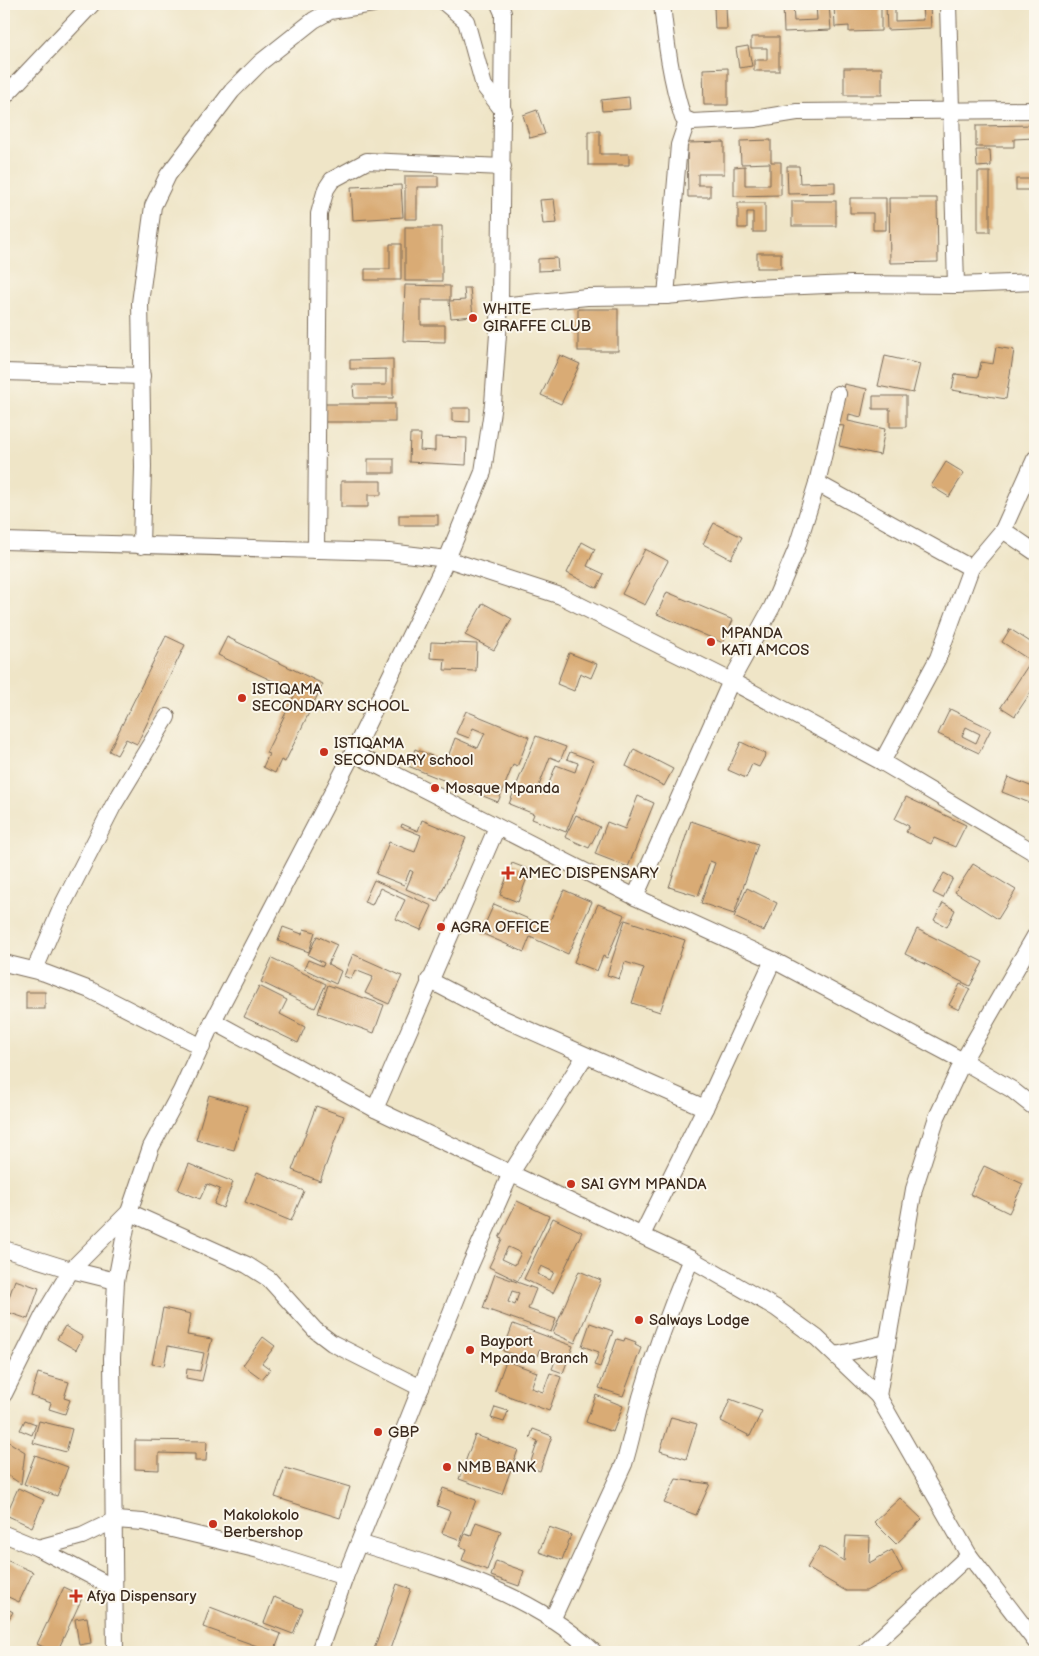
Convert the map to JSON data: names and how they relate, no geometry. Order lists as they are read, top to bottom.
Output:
{
  "places": {
    "other": [
      "WHITE GIRAFFE CLUB",
      "MPANDA KATI AMCOS",
      "ISTIQAMA SECONDARY SCHOOL",
      "ISTIQAMA SECONDARY school",
      "Mosque Mpanda",
      "AGRA OFFICE",
      "SAI GYM MPANDA",
      "Salways Lodge",
      "Bayport Mpanda Branch",
      "GBP",
      "NMB BANK",
      "Makolokolo Berbershop"
    ],
    "health": ["AMEC DISPENSARY", "Afya Dispensary"]
  }
}
